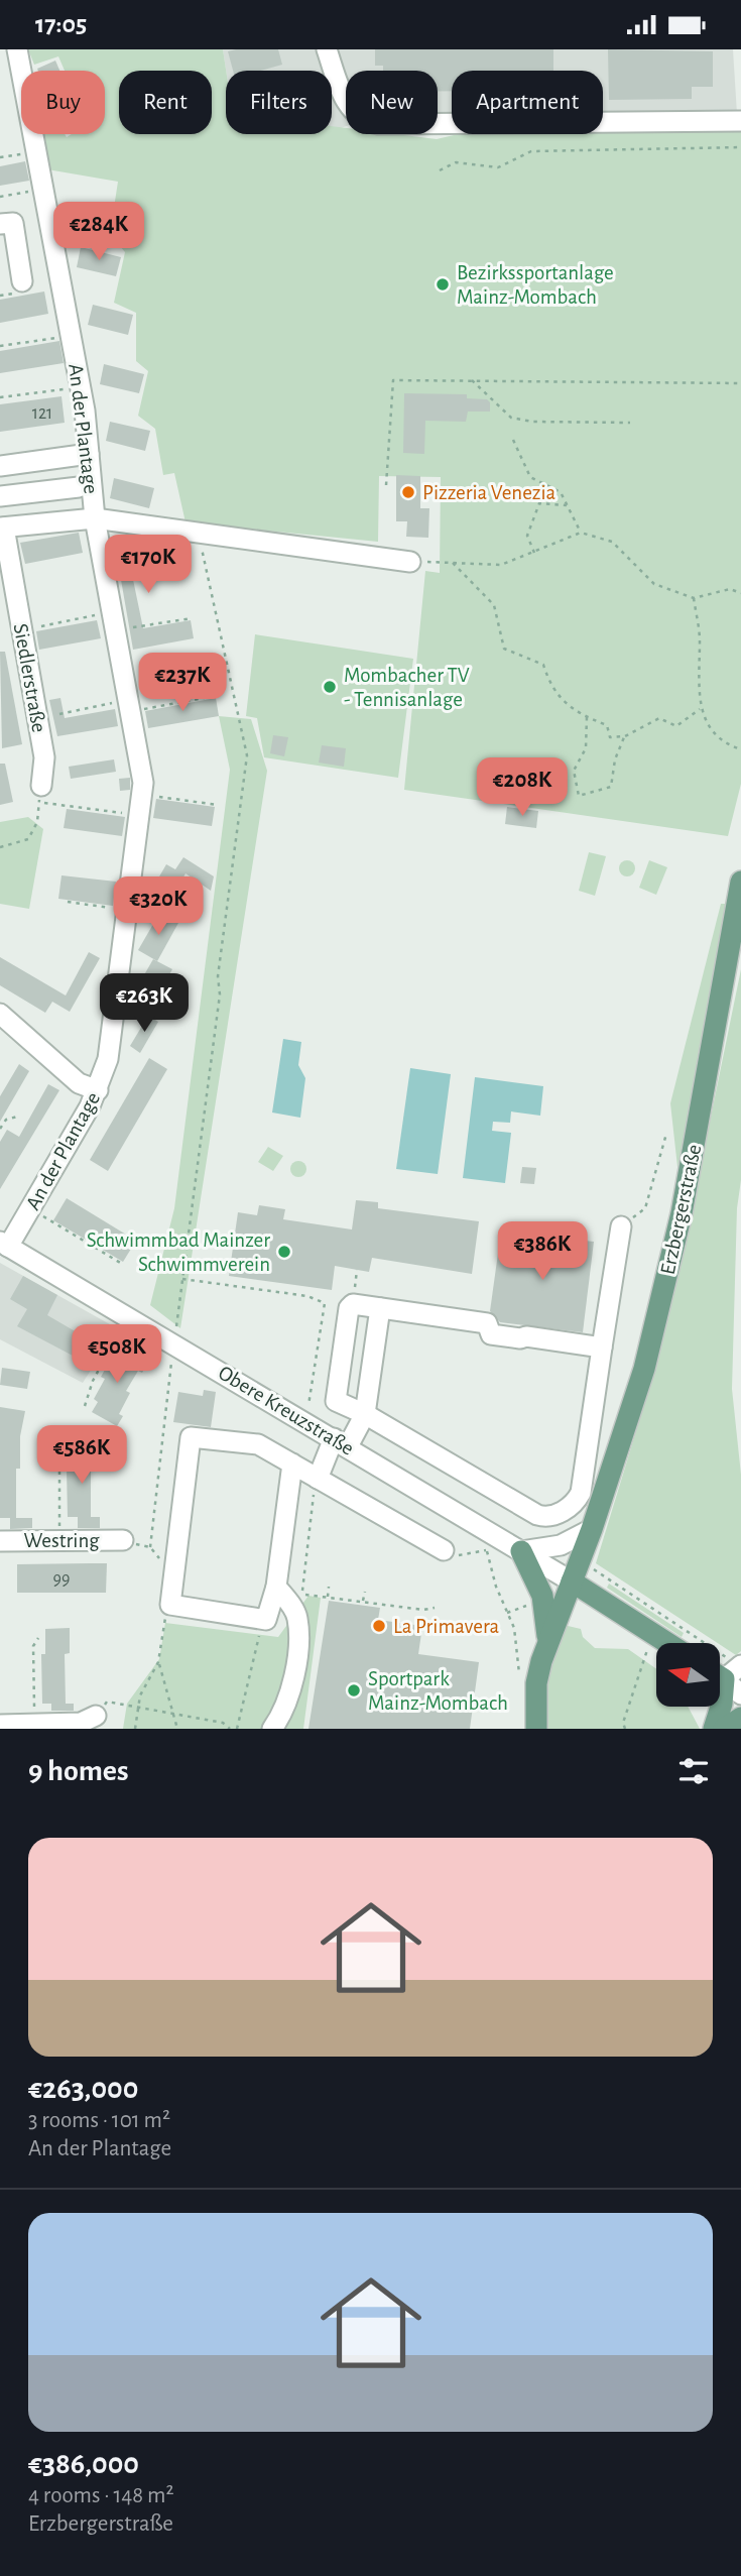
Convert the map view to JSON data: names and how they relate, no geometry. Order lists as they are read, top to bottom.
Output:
{
  "streets": {
    "main road": ["Erzbergerstraße"],
    "street": [
      "An der Plantage",
      "Siedlerstraße",
      "Obere Kreuzstraße",
      "Westring"
    ]
  },
  "crossings": [
    ["An der Plantage", "Obere Kreuzstraße"],
    ["Erzbergerstraße", "Obere Kreuzstraße"]
  ],
  "places": [
    "Bezirkssportanlage Mainz-Mombach",
    "Pizzeria Venezia",
    "Mombacher TV - Tennisanlage",
    "Schwimmbad Mainzer Schwimmverein",
    "La Primavera",
    "Sportpark Mainz-Mombach"
  ],
  "house_numbers": ["121", "99"],
  "north": "left",
  "page": {
    "status": "17:05",
    "chip": [
      "Buy",
      "Rent",
      "Filters",
      "New",
      "Apartment"
    ],
    "price": [
      "€284K",
      "€170K",
      "€237K",
      "€208K",
      "€320K",
      "€263K",
      "€386K",
      "€508K",
      "€586K"
    ],
    "heading": "9 homes",
    "list": [
      {
        "name": "€263,000",
        "note": "3 rooms · 101 m² · An der Plantage"
      },
      {
        "name": "€386,000",
        "note": "4 rooms · 148 m² · Erzbergerstraße"
      }
    ]
  }
}
